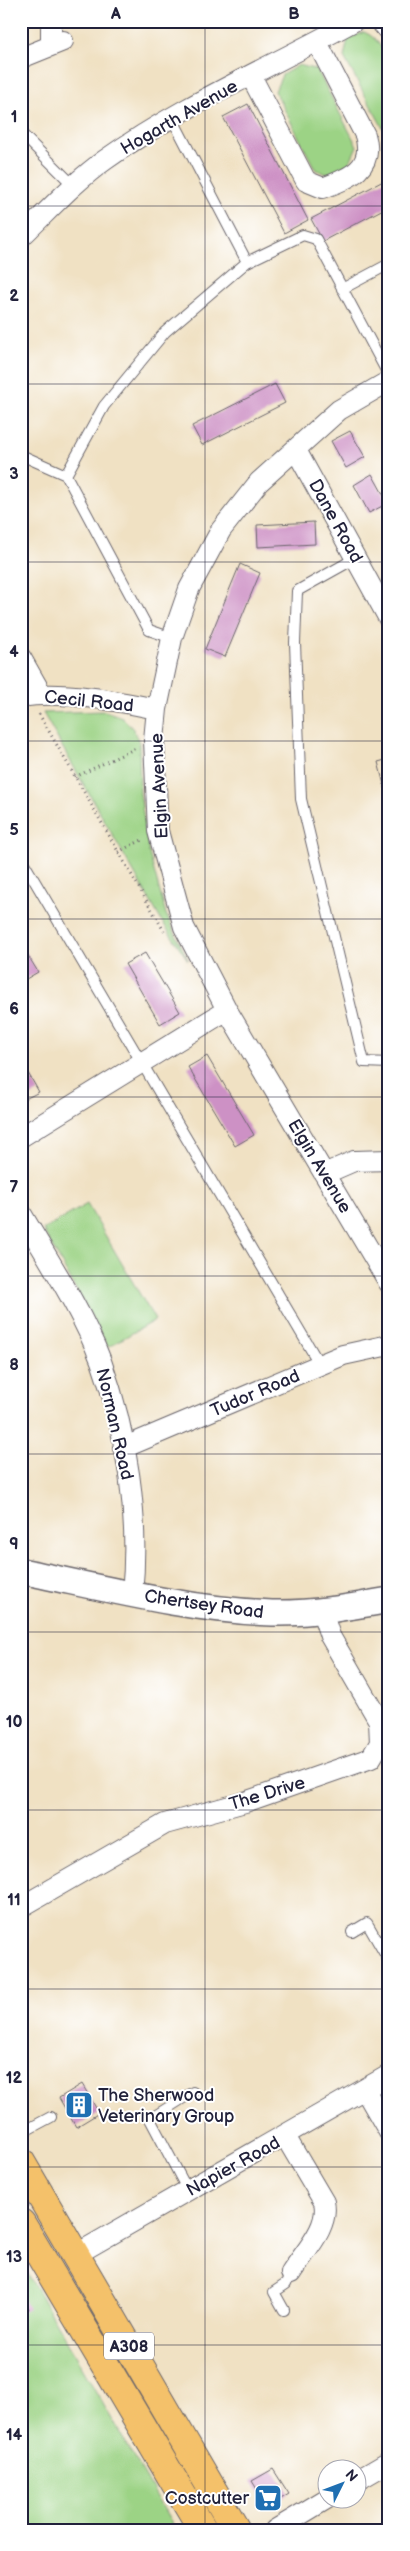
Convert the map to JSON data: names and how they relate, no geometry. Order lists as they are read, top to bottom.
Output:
{
  "streets": {
    "highway": ["A308"],
    "street": [
      "Hogarth Avenue",
      "Dane Road",
      "Cecil Road",
      "Elgin Avenue",
      "Tudor Road",
      "Norman Road",
      "Chertsey Road",
      "The Drive",
      "Napier Road"
    ]
  },
  "crossings": [
    ["Dane Road", "Elgin Avenue"],
    ["Cecil Road", "Elgin Avenue"],
    ["Tudor Road", "Norman Road"],
    ["Norman Road", "Chertsey Road"],
    ["Chertsey Road", "The Drive"],
    ["Napier Road", "A308"]
  ],
  "places": {
    "building": ["The Sherwood Veterinary Group"],
    "supermarket": ["Costcutter"]
  },
  "north": "top right",
  "grid": {
    "columns": ["A", "B"],
    "rows": [
      "1",
      "2",
      "3",
      "4",
      "5",
      "6",
      "7",
      "8",
      "9",
      "10",
      "11",
      "12",
      "13",
      "14"
    ]
  }
}
